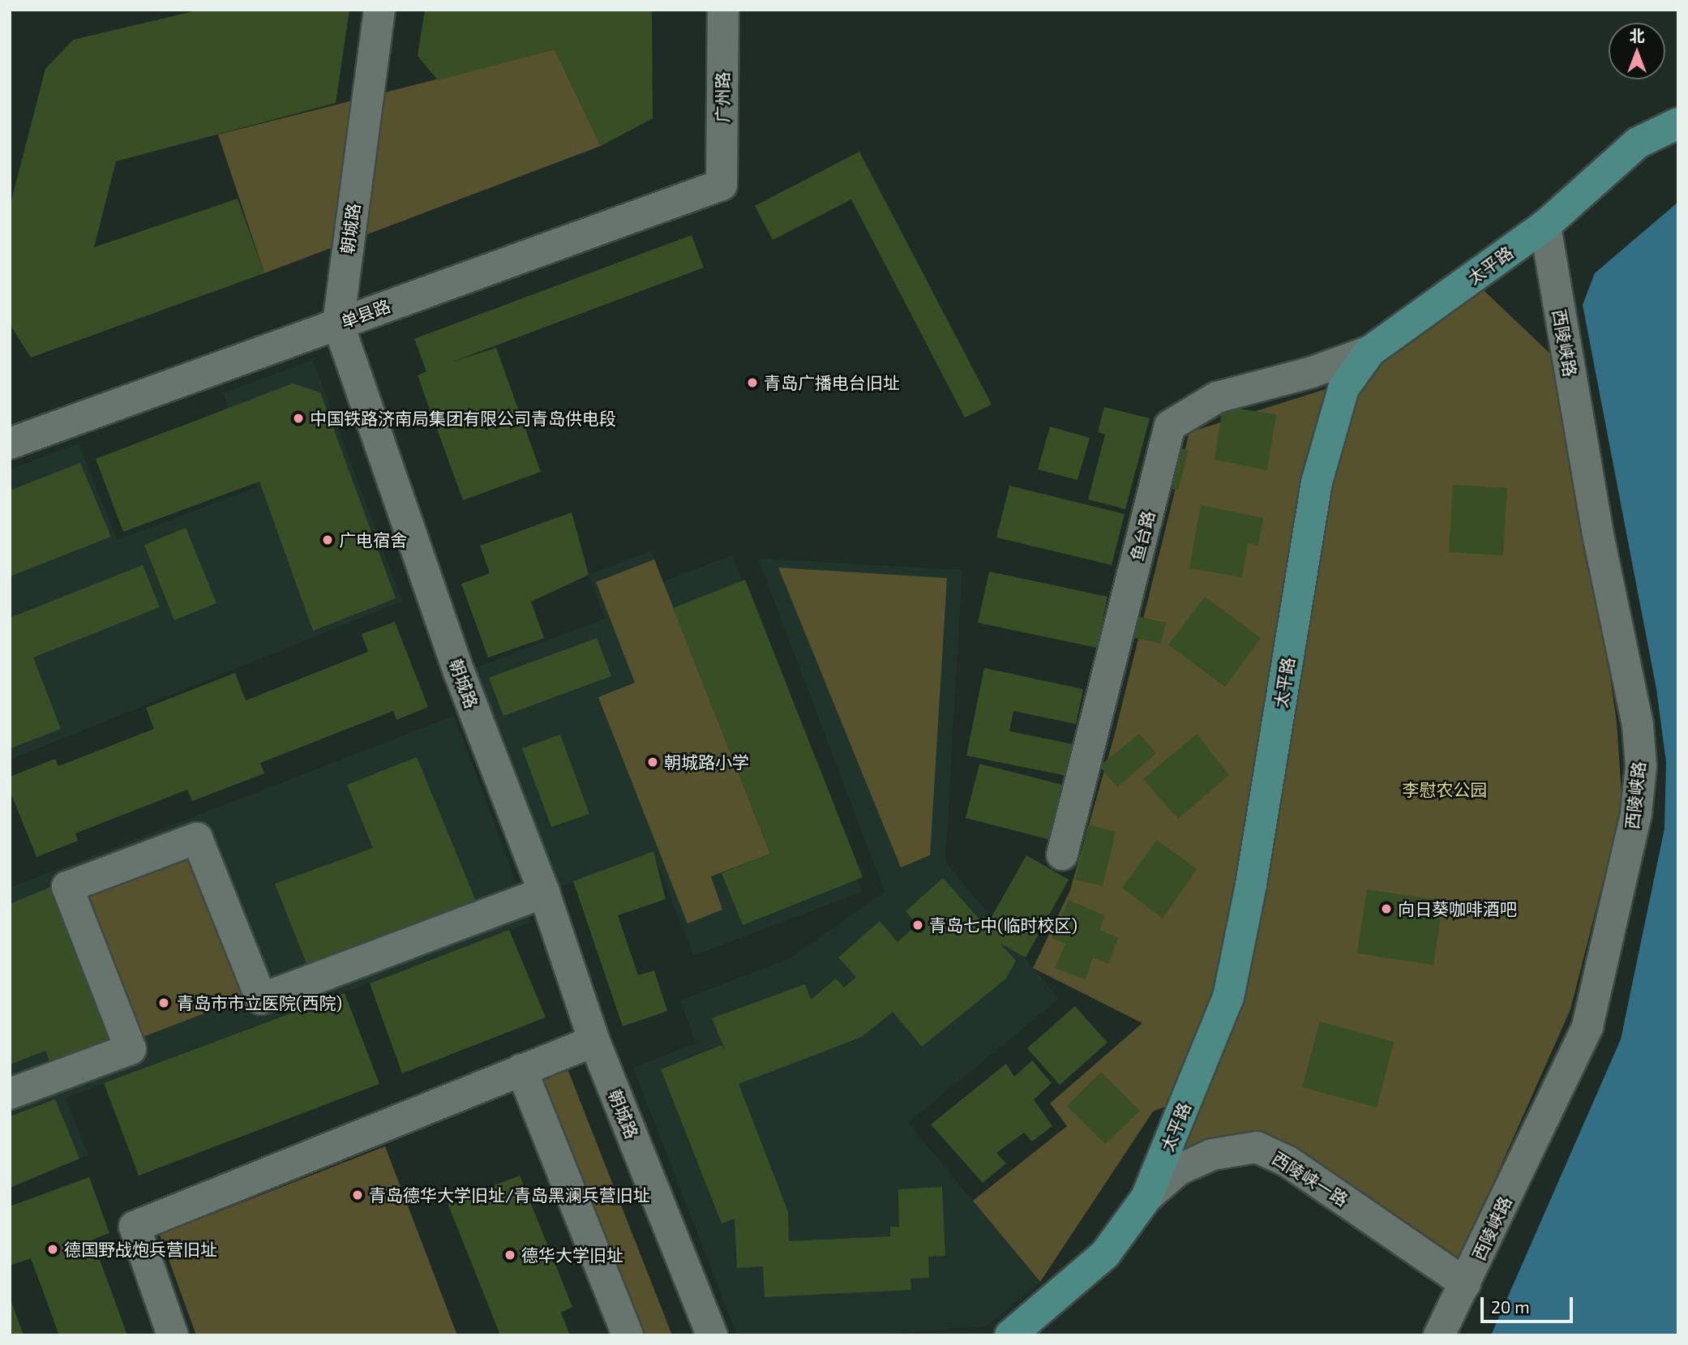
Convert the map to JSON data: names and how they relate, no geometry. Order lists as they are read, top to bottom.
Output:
{
  "streets": {
    "main road": ["太平路"],
    "street": [
      "广州路",
      "朝城路",
      "单县路",
      "西陵峡路",
      "鱼台路",
      "西陵峡一路"
    ]
  },
  "crossings": [
    ["广州路", "单县路"],
    ["朝城路", "单县路"],
    ["太平路", "西陵峡路"],
    ["太平路", "鱼台路"],
    ["太平路", "西陵峡一路"],
    ["西陵峡路", "西陵峡一路"]
  ],
  "parks": ["李慰农公园"],
  "places": [
    "青岛广播电台旧址",
    "中国铁路济南局集团有限公司青岛供电段",
    "广电宿舍",
    "朝城路小学",
    "向日葵咖啡酒吧",
    "青岛七中(临时校区)",
    "青岛市市立医院(西院)",
    "青岛德华大学旧址/青岛黑澜兵营旧址",
    "德国野战炮兵营旧址",
    "德华大学旧址"
  ],
  "scale_bar": "20 m",
  "north": "top"
}
